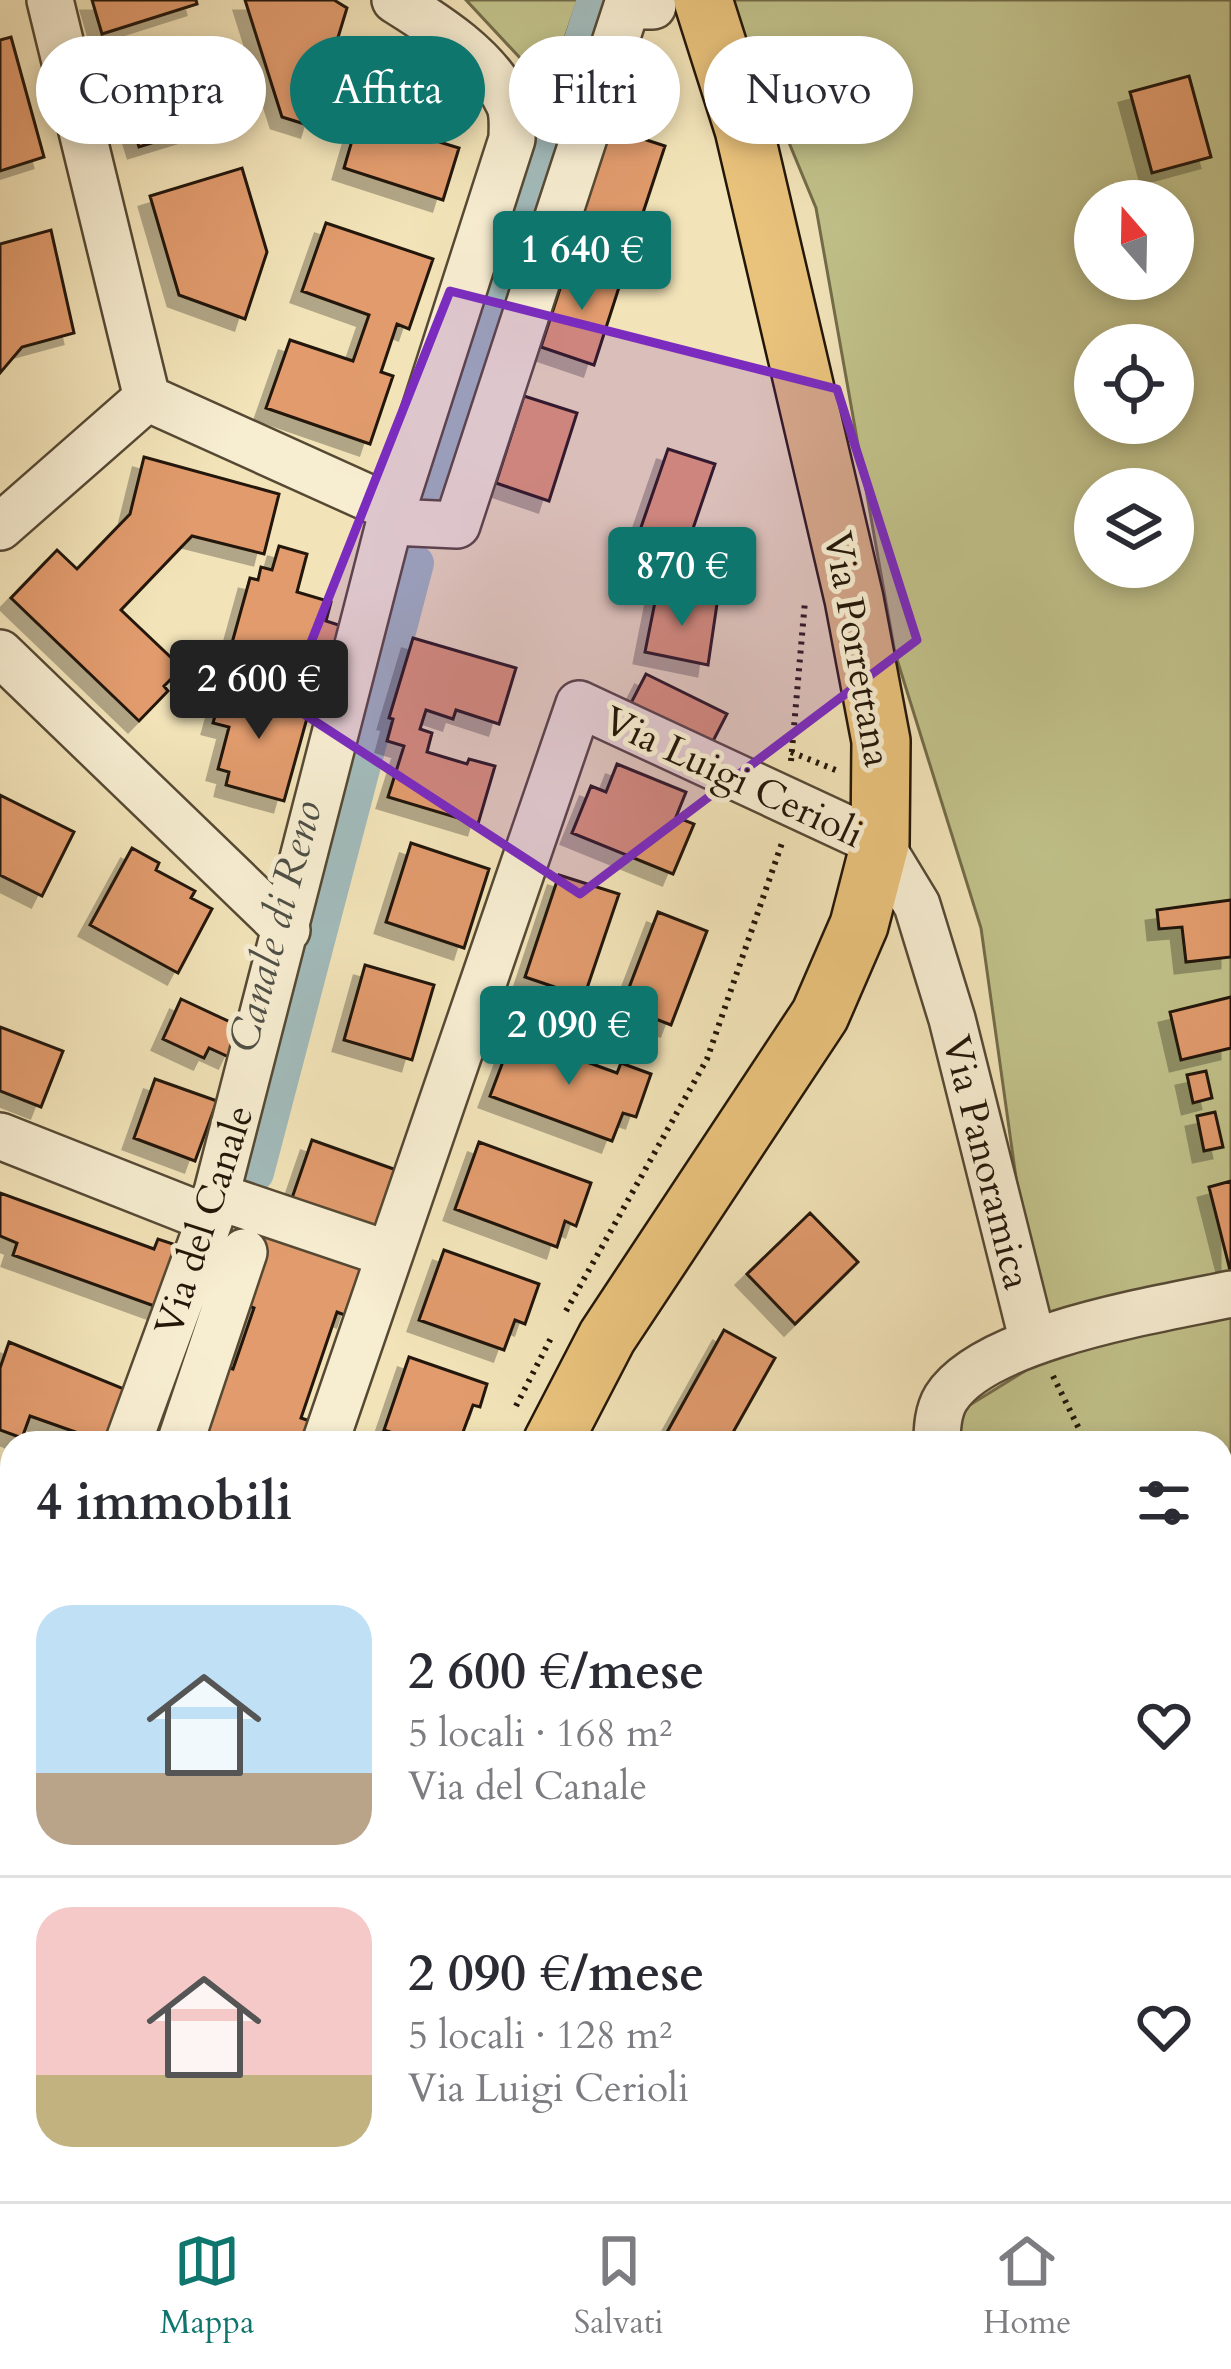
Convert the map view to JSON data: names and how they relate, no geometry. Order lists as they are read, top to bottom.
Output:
{
  "streets": {
    "main road": ["Via Porrettana"],
    "street": ["Via Luigi Cerioli", "Via Panoramica", "Via del Canale"]
  },
  "crossings": [
    ["Via Porrettana", "Via Luigi Cerioli"],
    ["Via Porrettana", "Via Panoramica"],
    ["Via Luigi Cerioli", "Via Panoramica"]
  ],
  "water": ["Canale di Reno"],
  "north": "top",
  "page": {
    "chip": [
      "Compra",
      "Affitta",
      "Filtri",
      "Nuovo"
    ],
    "price": [
      "1 640 €",
      "870 €",
      "2 600 €",
      "2 090 €"
    ],
    "heading": "4 immobili",
    "list": [
      {
        "name": "2 600 €/mese",
        "note": "5 locali · 168 m² · Via del Canale"
      },
      {
        "name": "2 090 €/mese",
        "note": "5 locali · 128 m² · Via Luigi Cerioli"
      }
    ],
    "tabs": ["Mappa", "Salvati", "Home"]
  }
}
